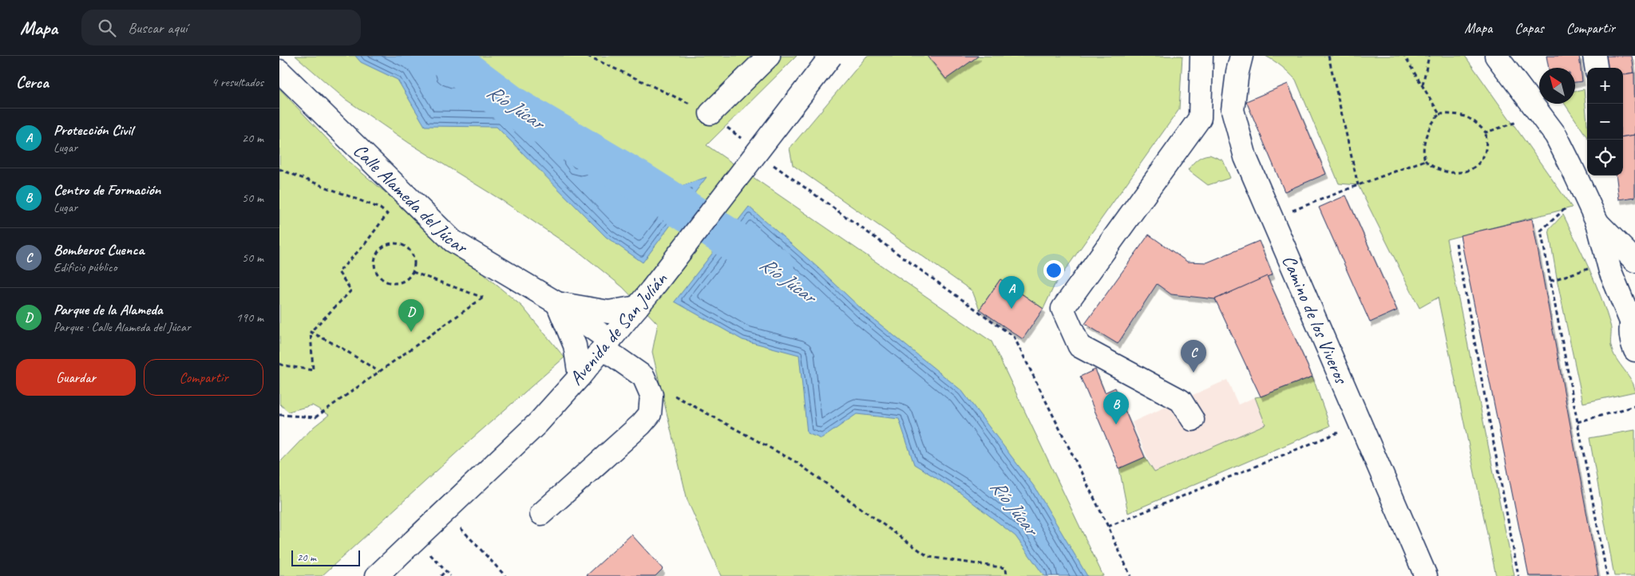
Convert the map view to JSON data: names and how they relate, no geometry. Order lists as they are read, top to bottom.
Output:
{
  "streets": {
    "street": ["Calle Alameda del Júcar", "Camino de los Viveros", "Avenida de San Julián"]
  },
  "crossings": [
    ["Calle Alameda del Júcar", "Avenida de San Julián"]
  ],
  "water": ["Río Júcar"],
  "scale_bar": "20 m",
  "north": "top left",
  "page": {
    "header": "Mapa",
    "search": "Buscar aquí",
    "nav": ["Mapa", "Capas", "Compartir"],
    "heading": ["Cerca", "4 resultados"],
    "map_buttons": ["+", "−"],
    "list": [
      {
        "mark": "A",
        "name": "Protección Civil",
        "note": "Lugar",
        "value": "20 m"
      },
      {
        "mark": "B",
        "name": "Centro de Formación",
        "note": "Lugar",
        "value": "50 m"
      },
      {
        "mark": "C",
        "name": "Bomberos Cuenca",
        "note": "Edificio público",
        "value": "50 m"
      },
      {
        "mark": "D",
        "name": "Parque de la Alameda",
        "note": "Parque · Calle Alameda del Júcar",
        "value": "190 m"
      }
    ],
    "pins": [
      "A",
      "D",
      "C",
      "B"
    ],
    "buttons": ["Guardar", "Compartir"],
    "scale": "20 m"
  }
}
